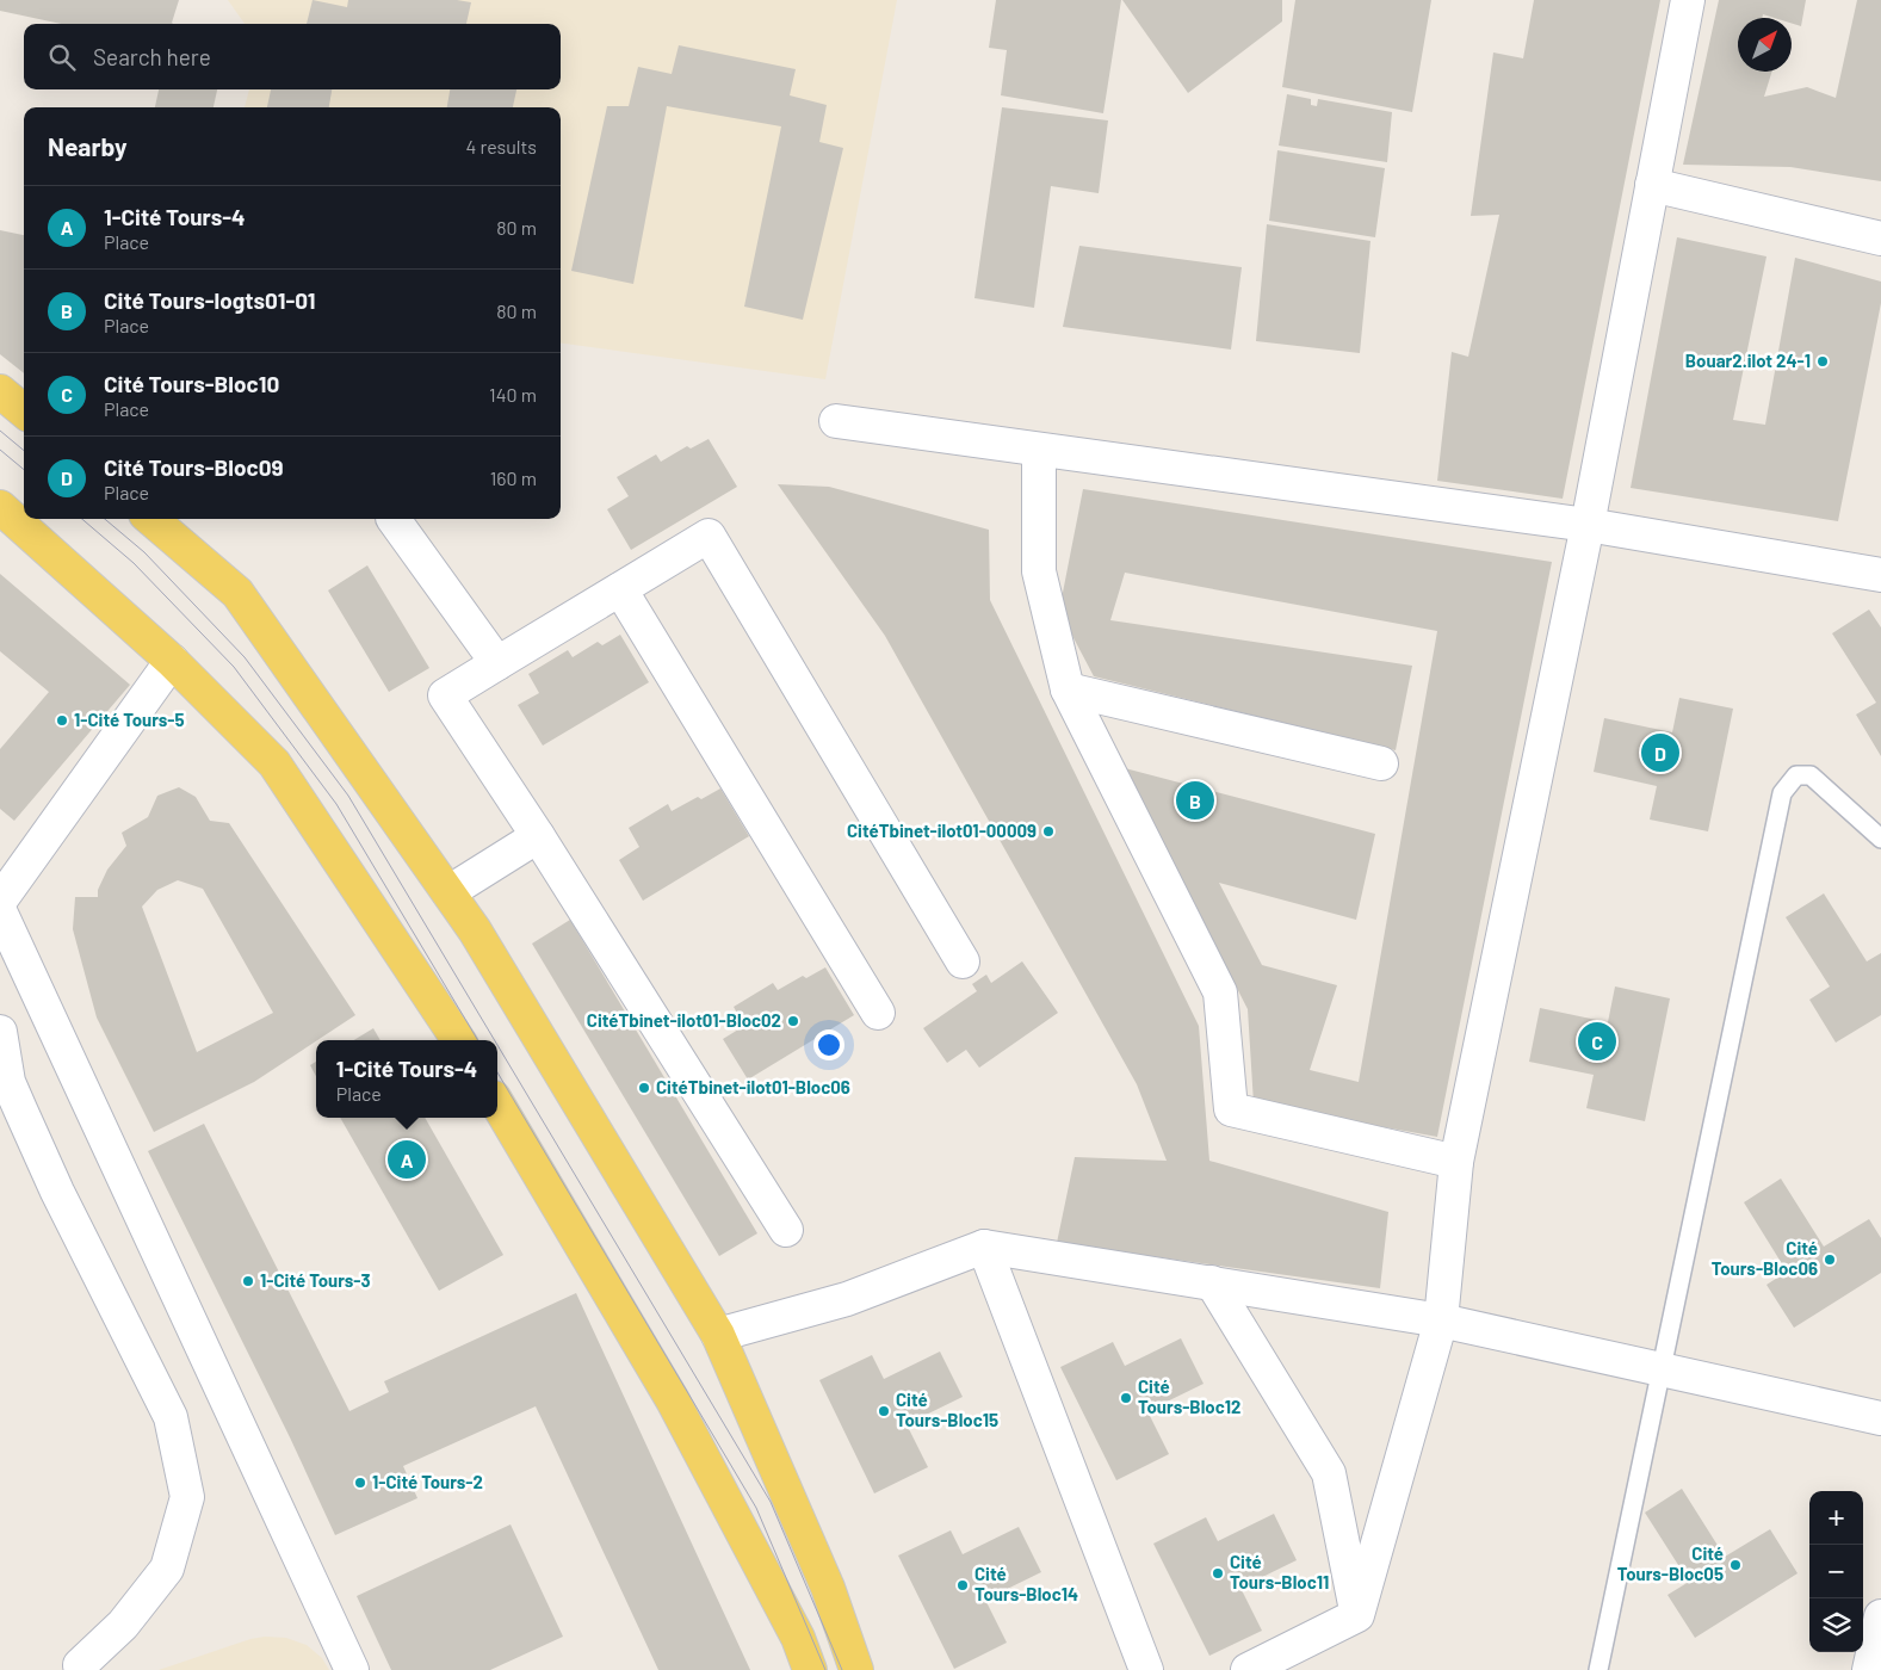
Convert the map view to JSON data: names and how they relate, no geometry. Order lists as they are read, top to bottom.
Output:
{
  "places": [
    "Bouar2.ilot 24-1",
    "1-Cité Tours-5",
    "CitéTbinet-ilot01-00009",
    "CitéTbinet-ilot01-Bloc02",
    "CitéTbinet-ilot01-Bloc06",
    "Cité Tours-Bloc06",
    "1-Cité Tours-3",
    "Cité Tours-Bloc12",
    "Cité Tours-Bloc15",
    "1-Cité Tours-2",
    "Cité Tours-Bloc05",
    "Cité Tours-Bloc11",
    "Cité Tours-Bloc14"
  ],
  "north": "top right",
  "page": {
    "search": "Search here",
    "heading": ["Nearby", "4 results"],
    "list": [
      {
        "mark": "A",
        "name": "1-Cité Tours-4",
        "note": "Place",
        "value": "80 m"
      },
      {
        "mark": "B",
        "name": "Cité Tours-logts01-01",
        "note": "Place",
        "value": "80 m"
      },
      {
        "mark": "C",
        "name": "Cité Tours-Bloc10",
        "note": "Place",
        "value": "140 m"
      },
      {
        "mark": "D",
        "name": "Cité Tours-Bloc09",
        "note": "Place",
        "value": "160 m"
      }
    ],
    "pins": [
      "D",
      "B",
      "C",
      "A"
    ],
    "popup": ["1-Cité Tours-4", "Place"],
    "map_buttons": ["+", "−"]
  }
}
